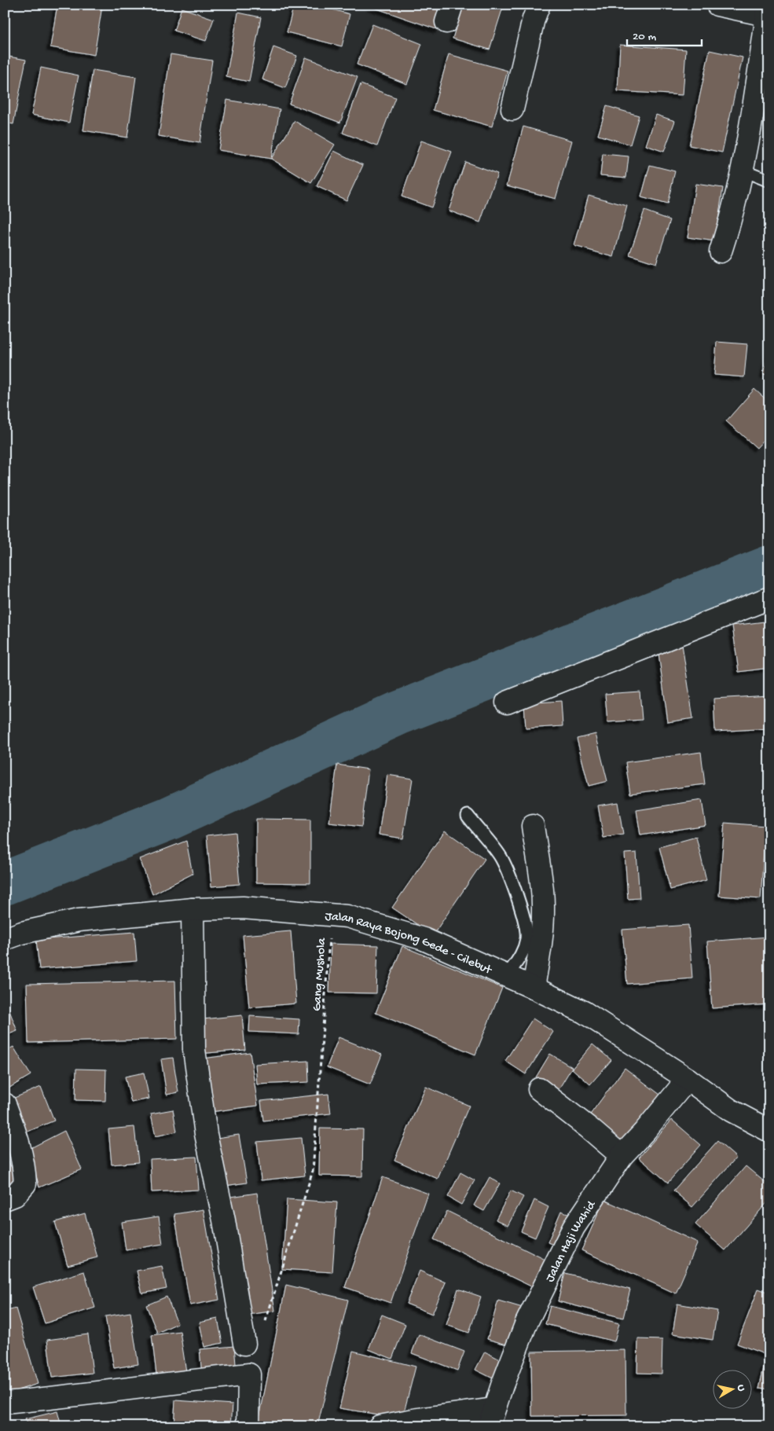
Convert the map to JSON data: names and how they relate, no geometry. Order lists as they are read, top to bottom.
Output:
{
  "streets": {
    "street": ["Jalan Raya Bojong Gede - Cilebut", "Jalan Haji Wahid"],
    "path": ["Gang Mushola"]
  },
  "crossings": [
    ["Jalan Raya Bojong Gede - Cilebut", "Gang Mushola"],
    ["Jalan Raya Bojong Gede - Cilebut", "Jalan Haji Wahid"]
  ],
  "scale_bar": "20 m",
  "north": "right"
}
